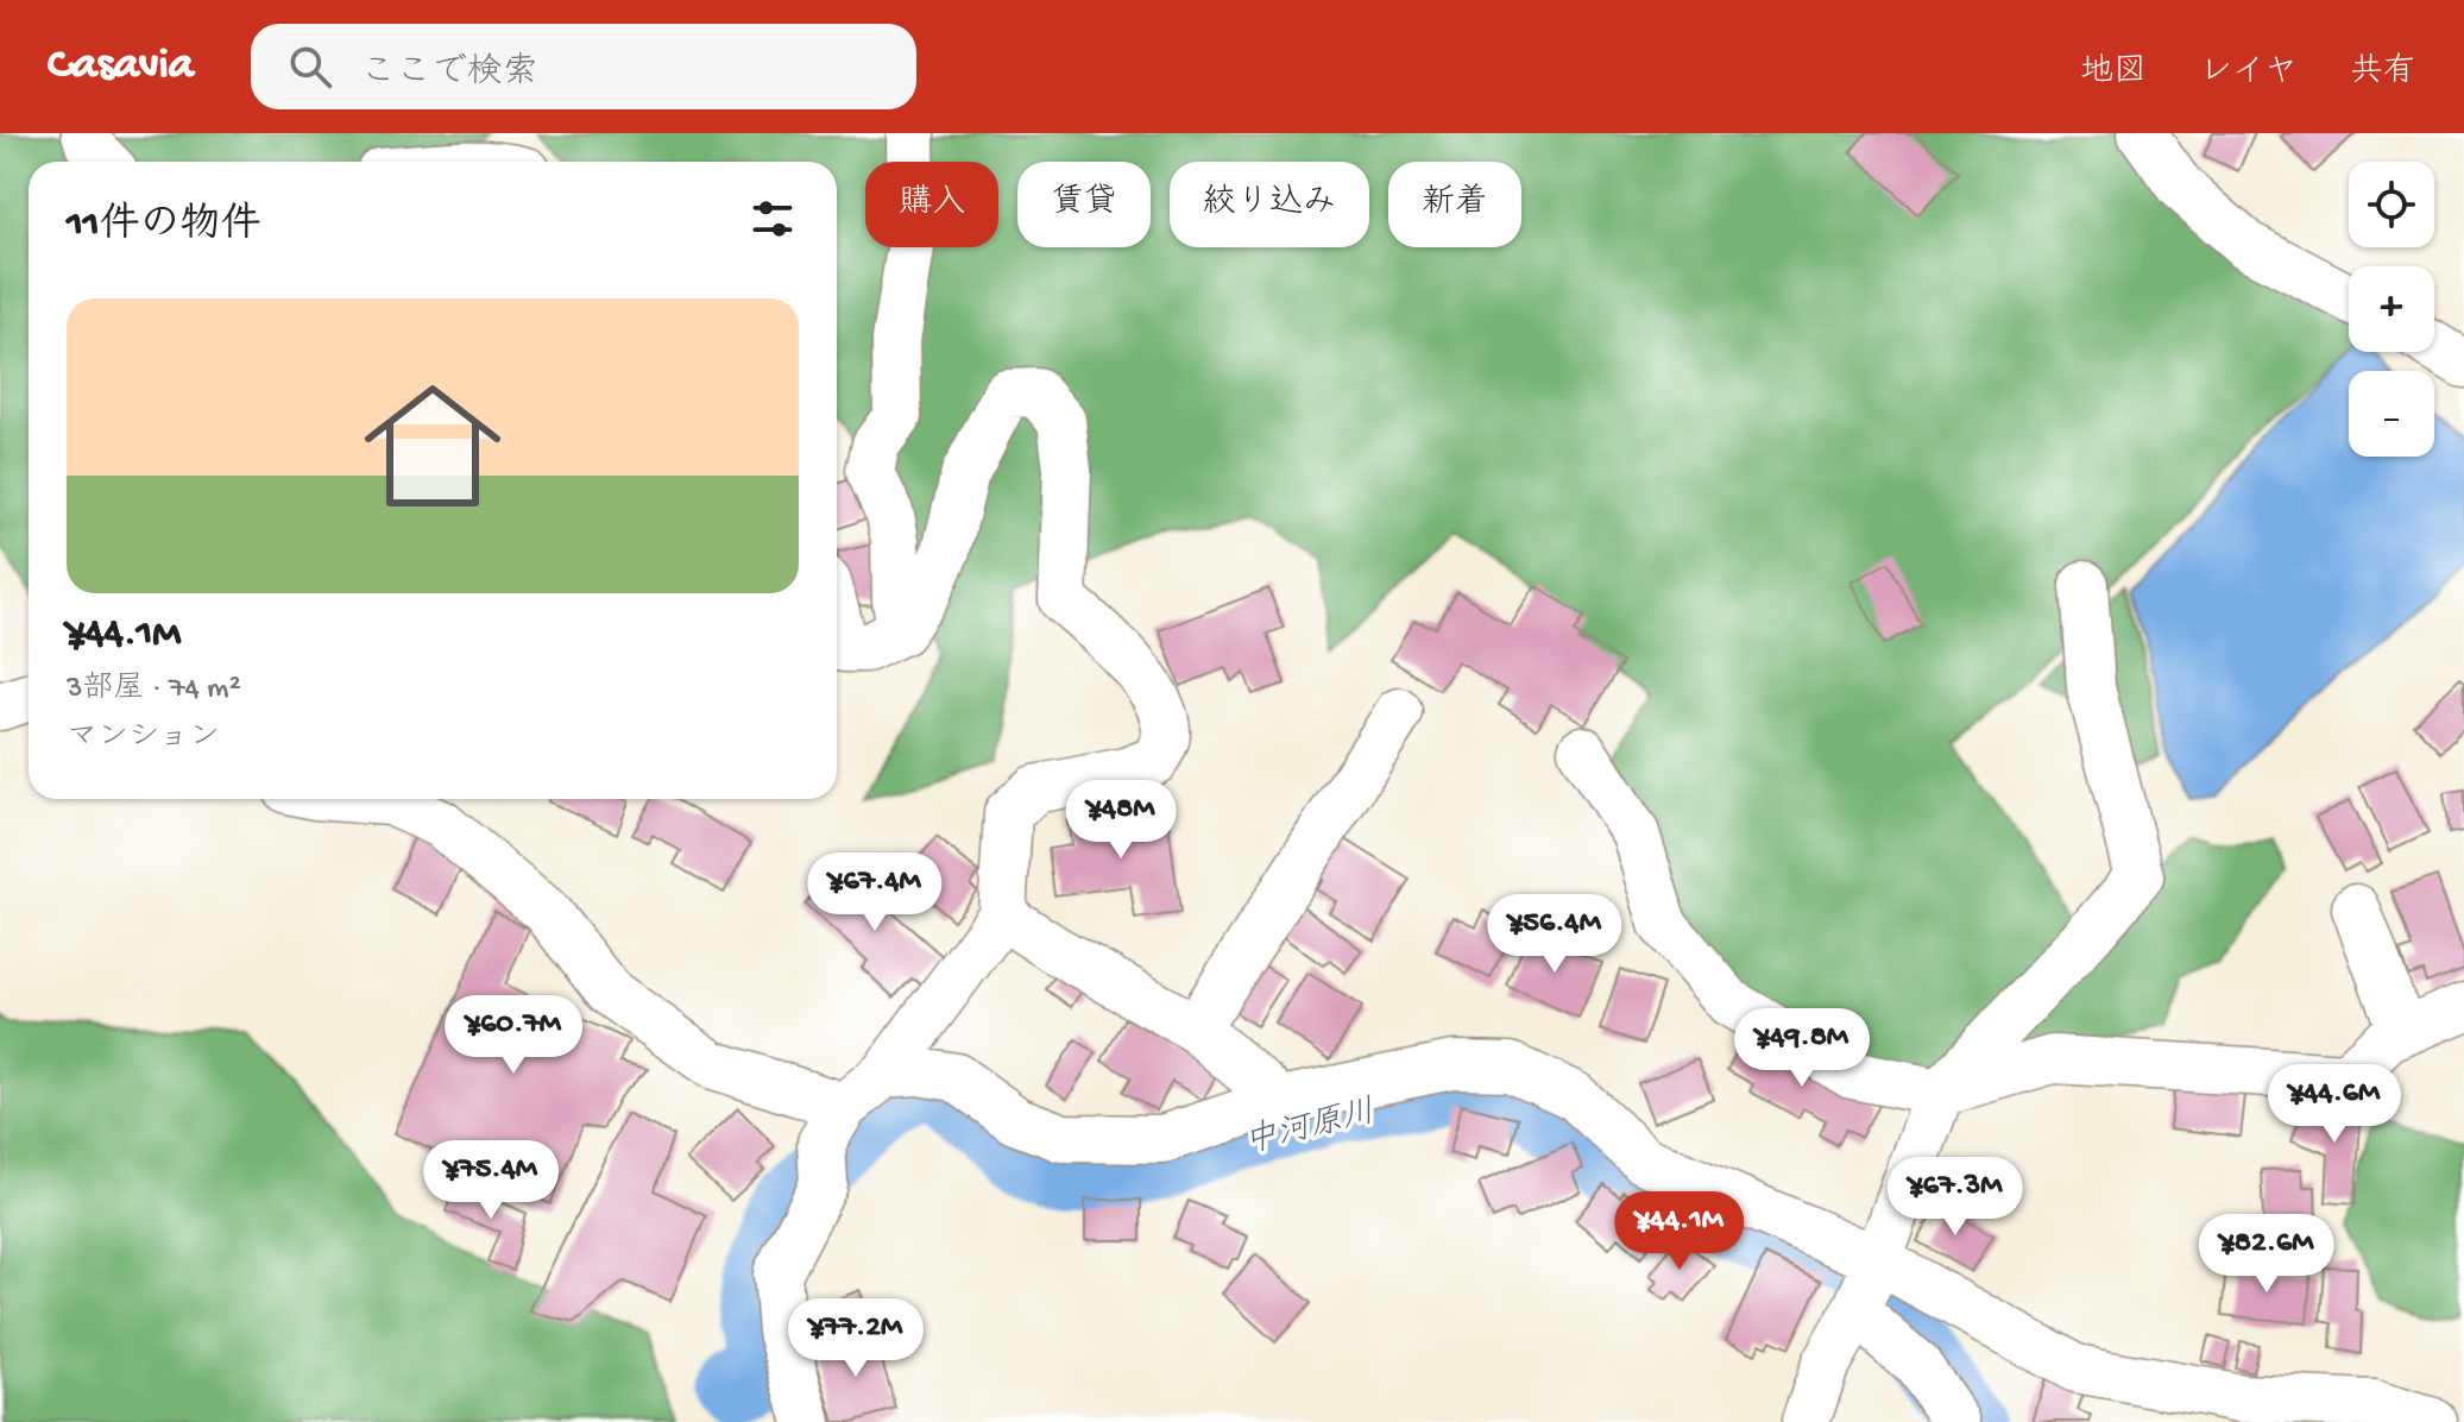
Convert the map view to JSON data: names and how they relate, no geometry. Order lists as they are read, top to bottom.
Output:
{
  "water": ["中河原川"],
  "page": {
    "header": "Casavia",
    "search": "ここで検索",
    "nav": ["地図", "レイヤ", "共有"],
    "map_buttons": ["+", "−"],
    "chip": [
      "購入",
      "賃貸",
      "絞り込み",
      "新着"
    ],
    "heading": "11件の物件",
    "list": [
      {
        "name": "¥44.1M",
        "note": "3部屋 · 74 m² · マンション"
      }
    ],
    "price": [
      "¥48M",
      "¥67.4M",
      "¥56.4M",
      "¥60.7M",
      "¥49.8M",
      "¥44.6M",
      "¥75.4M",
      "¥67.3M",
      "¥44.1M",
      "¥82.6M",
      "¥77.2M"
    ]
  }
}
